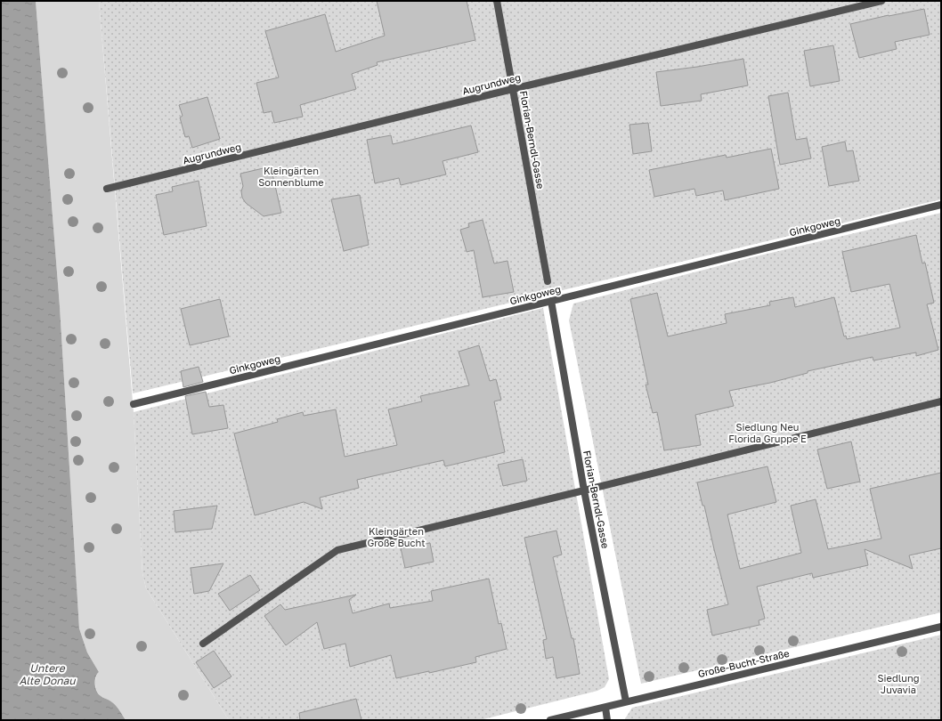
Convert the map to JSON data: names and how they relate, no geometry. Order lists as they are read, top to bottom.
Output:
{
  "streets": {
    "street": [
      "Augrundweg",
      "Florian-Berndl-Gasse",
      "Ginkgoweg",
      "Große-Bucht-Straße"
    ]
  },
  "crossings": [
    ["Augrundweg", "Florian-Berndl-Gasse"],
    ["Florian-Berndl-Gasse", "Ginkgoweg"],
    ["Florian-Berndl-Gasse", "Große-Bucht-Straße"]
  ],
  "water": ["Untere Alte Donau"],
  "parks": [
    "Kleingärten Sonnenblume",
    "Siedlung Neu Florida Gruppe E",
    "Kleingärten Große Bucht",
    "Siedlung Juvavia"
  ]
}
